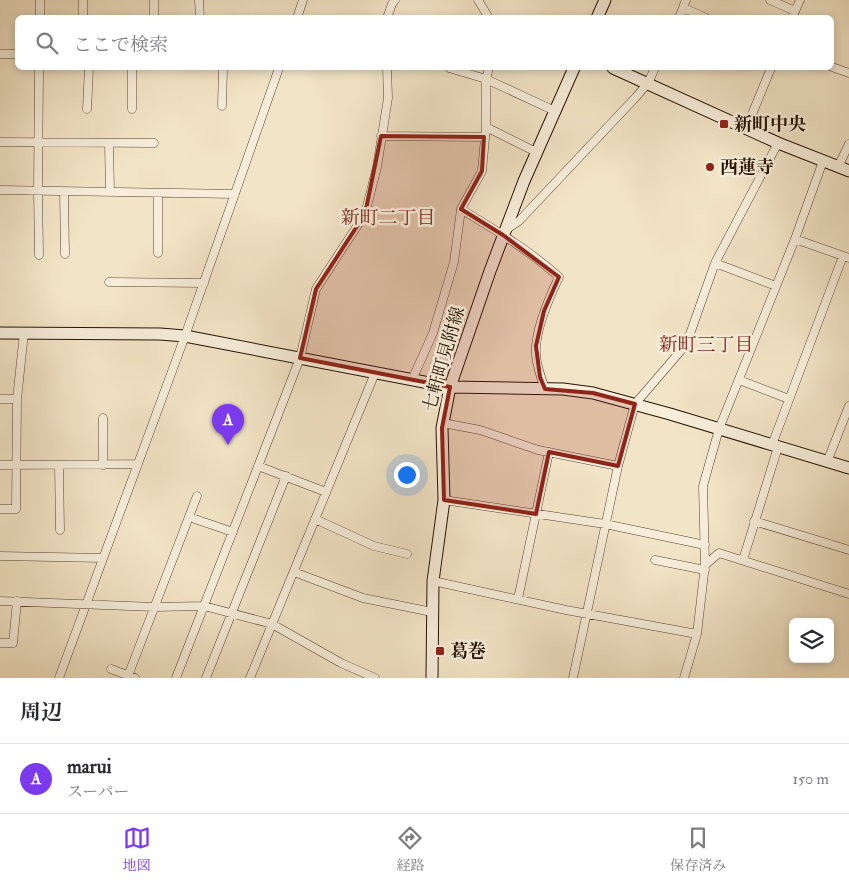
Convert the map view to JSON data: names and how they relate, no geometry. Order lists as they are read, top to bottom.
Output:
{
  "streets": {
    "street": ["七軒町見附線"]
  },
  "districts": ["新町二丁目", "新町三丁目"],
  "places": {
    "transit": ["新町中央", "葛巻"],
    "other": ["西蓮寺"]
  },
  "page": {
    "search": "ここで検索",
    "pins": "A",
    "heading": "周辺",
    "list": [
      {
        "mark": "A",
        "name": "marui",
        "note": "スーパー",
        "value": "150 m"
      }
    ],
    "nav": ["地図", "経路", "保存済み"]
  }
}
